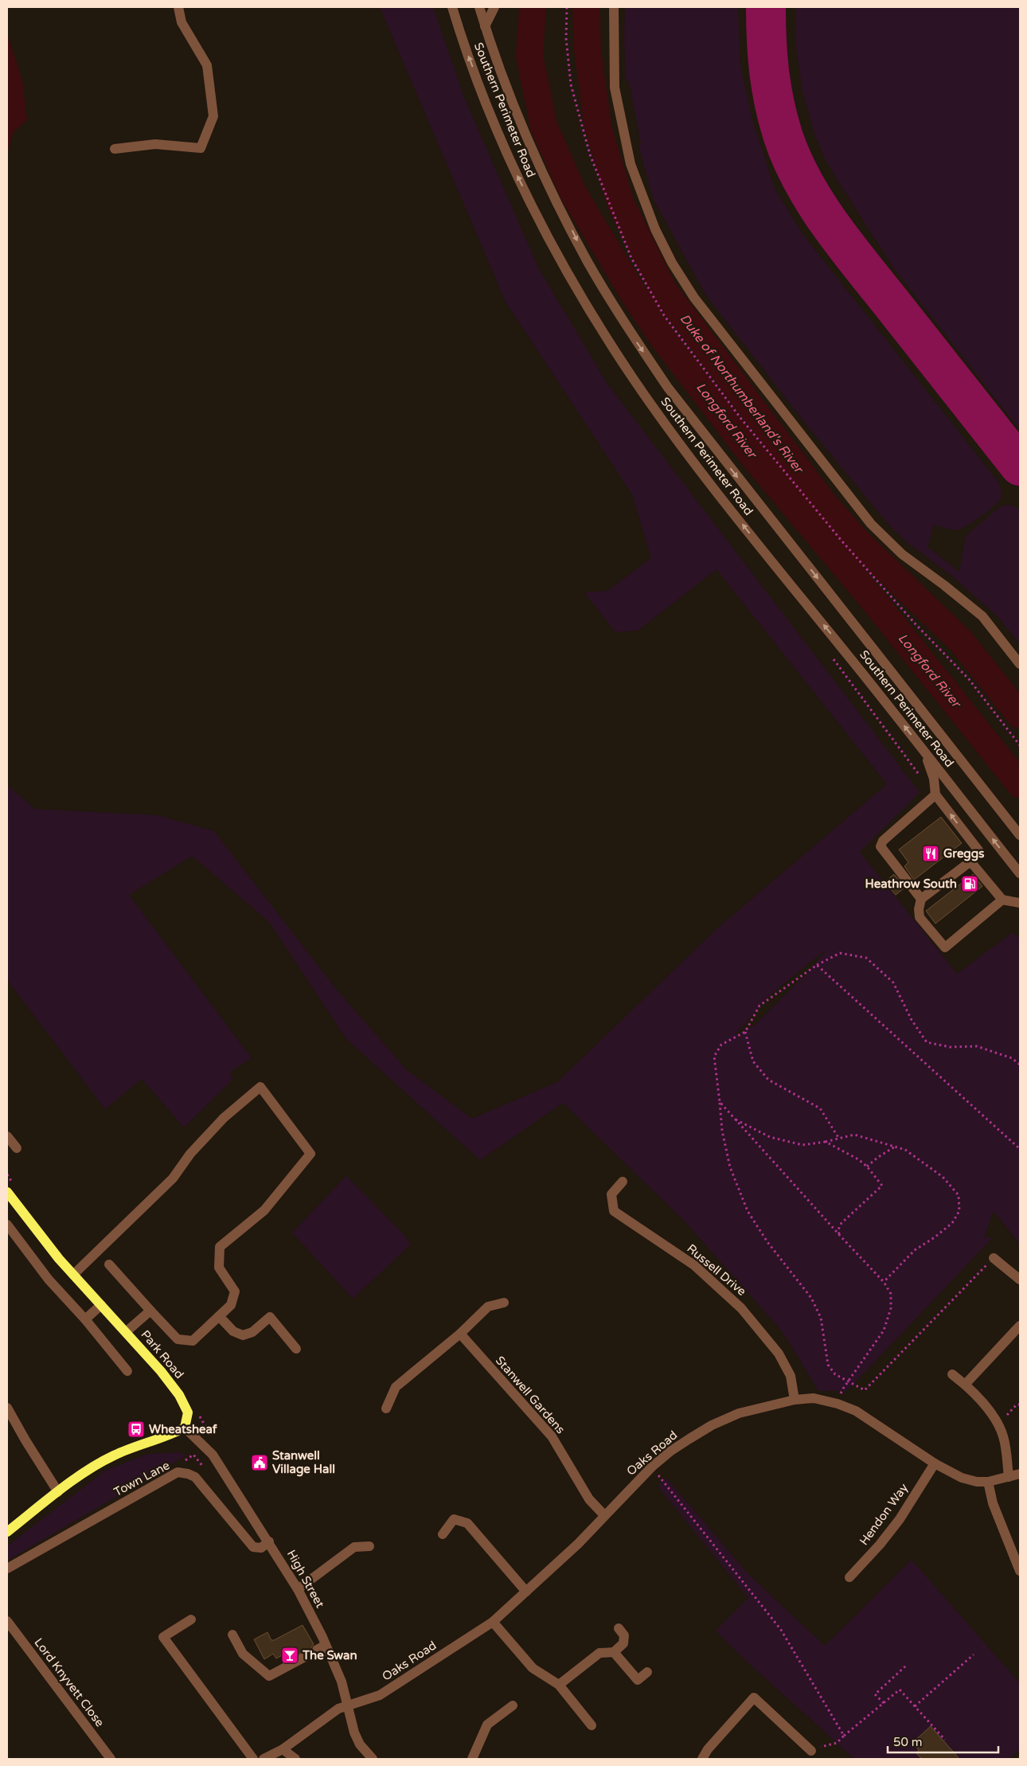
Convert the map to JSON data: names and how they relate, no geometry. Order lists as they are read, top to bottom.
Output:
{
  "streets": {
    "main road": ["Park Road"],
    "street": [
      "Southern Perimeter Road",
      "Russell Drive",
      "Stanwell Gardens",
      "Oaks Road",
      "Town Lane",
      "Hendon Way",
      "High Street",
      "Lord Knyvett Close"
    ]
  },
  "crossings": [
    ["Russell Drive", "Oaks Road"],
    ["Park Road", "High Street"],
    ["Stanwell Gardens", "Oaks Road"],
    ["Oaks Road", "Hendon Way"],
    ["Oaks Road", "High Street"],
    ["Town Lane", "High Street"]
  ],
  "water": ["Duke of Northumberland's River", "Longford River"],
  "places": {
    "restaurant": ["Greggs"],
    "fuel station": ["Heathrow South"],
    "bus stop": ["Wheatsheaf"],
    "public building": ["Stanwell Village Hall"],
    "bar": ["The Swan"]
  },
  "scale_bar": "50 m"
}
